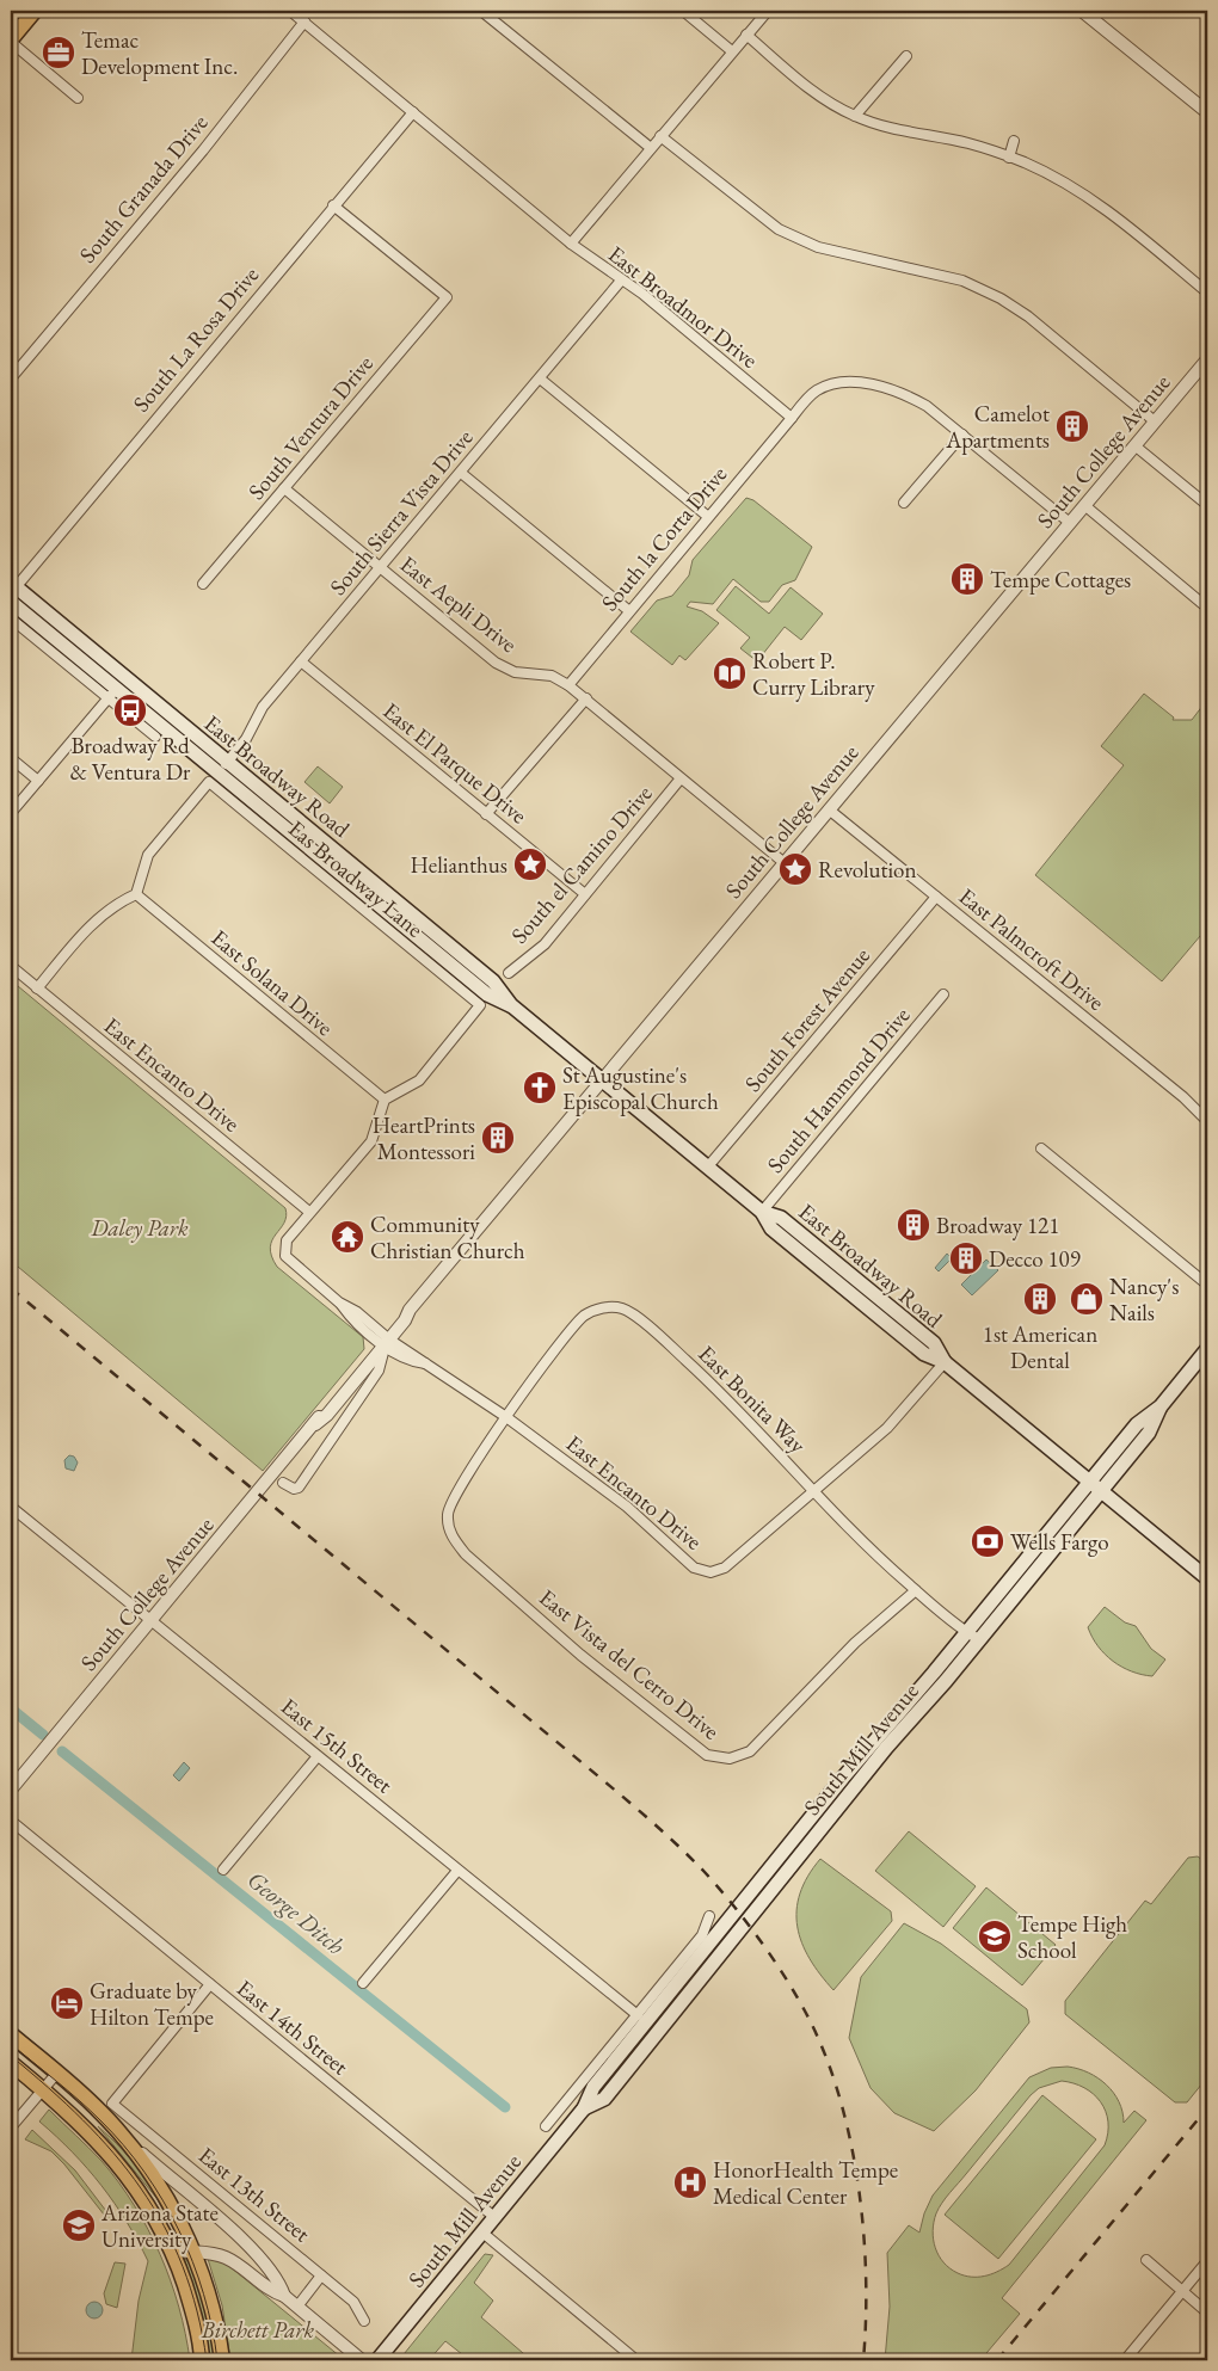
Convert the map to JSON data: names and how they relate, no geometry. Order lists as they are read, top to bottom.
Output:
{
  "streets": {
    "main road": ["East Broadway Road", "South Mill Avenue"],
    "street": [
      "South Granada Drive",
      "East Broadmor Drive",
      "South La Rosa Drive",
      "South Ventura Drive",
      "South College Avenue",
      "South Sierra Vista Drive",
      "South la Corta Drive",
      "East Aepli Drive",
      "East El Parque Drive",
      "South el Camino Drive",
      "Eas Broadway Lane",
      "East Palmcroft Drive",
      "East Solana Drive",
      "South Forest Avenue",
      "East Encanto Drive",
      "South Hammond Drive",
      "East Bonita Way",
      "East Vista del Cerro Drive",
      "East 15th Street",
      "East 14th Street",
      "East 13th Street"
    ]
  },
  "crossings": [
    ["South Granada Drive", "East Broadmor Drive"],
    ["East Broadmor Drive", "South La Rosa Drive"],
    ["East Broadmor Drive", "South Sierra Vista Drive"],
    ["East Broadmor Drive", "South la Corta Drive"],
    ["South La Rosa Drive", "South Ventura Drive"],
    ["South La Rosa Drive", "East Broadway Road"],
    ["South Ventura Drive", "East Aepli Drive"],
    ["South College Avenue", "East Aepli Drive"],
    ["South College Avenue", "East Broadway Road"],
    ["South College Avenue", "East Palmcroft Drive"],
    ["South College Avenue", "East Encanto Drive"],
    ["South College Avenue", "East 15th Street"],
    ["South Sierra Vista Drive", "East Aepli Drive"],
    ["South Sierra Vista Drive", "East El Parque Drive"],
    ["South Sierra Vista Drive", "East Broadway Road"],
    ["South Sierra Vista Drive", "Eas Broadway Lane"],
    ["South Sierra Vista Drive", "East Solana Drive"],
    ["South la Corta Drive", "East Aepli Drive"],
    ["East Aepli Drive", "South el Camino Drive"],
    ["East El Parque Drive", "South el Camino Drive"],
    ["East Broadway Road", "Eas Broadway Lane"],
    ["East Broadway Road", "South Forest Avenue"],
    ["East Broadway Road", "East Encanto Drive"],
    ["East Broadway Road", "South Hammond Drive"],
    ["East Broadway Road", "South Mill Avenue"],
    ["Eas Broadway Lane", "East Solana Drive"],
    ["East Palmcroft Drive", "South Forest Avenue"],
    ["East Encanto Drive", "East Bonita Way"],
    ["East Encanto Drive", "East Vista del Cerro Drive"],
    ["East Bonita Way", "East Vista del Cerro Drive"],
    ["East Bonita Way", "South Mill Avenue"],
    ["South Mill Avenue", "East 14th Street"],
    ["East 14th Street", "East 13th Street"]
  ],
  "water": ["George Ditch"],
  "parks": ["Daley Park", "Birchett Park"],
  "places": {
    "office": ["Temac Development Inc."],
    "building": [
      "Camelot Apartments",
      "Tempe Cottages",
      "HeartPrints Montessori",
      "Broadway 121",
      "Decco 109",
      "1st American Dental"
    ],
    "library": ["Robert P. Curry Library"],
    "bus stop": ["Broadway Rd & Ventura Dr"],
    "place": ["Helianthus", "Revolution"],
    "church": ["St Augustine's Episcopal Church"],
    "temple": ["Community Christian Church"],
    "shop": ["Nancy's Nails"],
    "bank": ["Wells Fargo"],
    "school or university": ["Tempe High School", "Arizona State University"],
    "hotel": ["Graduate by Hilton Tempe"],
    "hospital": ["HonorHealth Tempe Medical Center"]
  }
}
